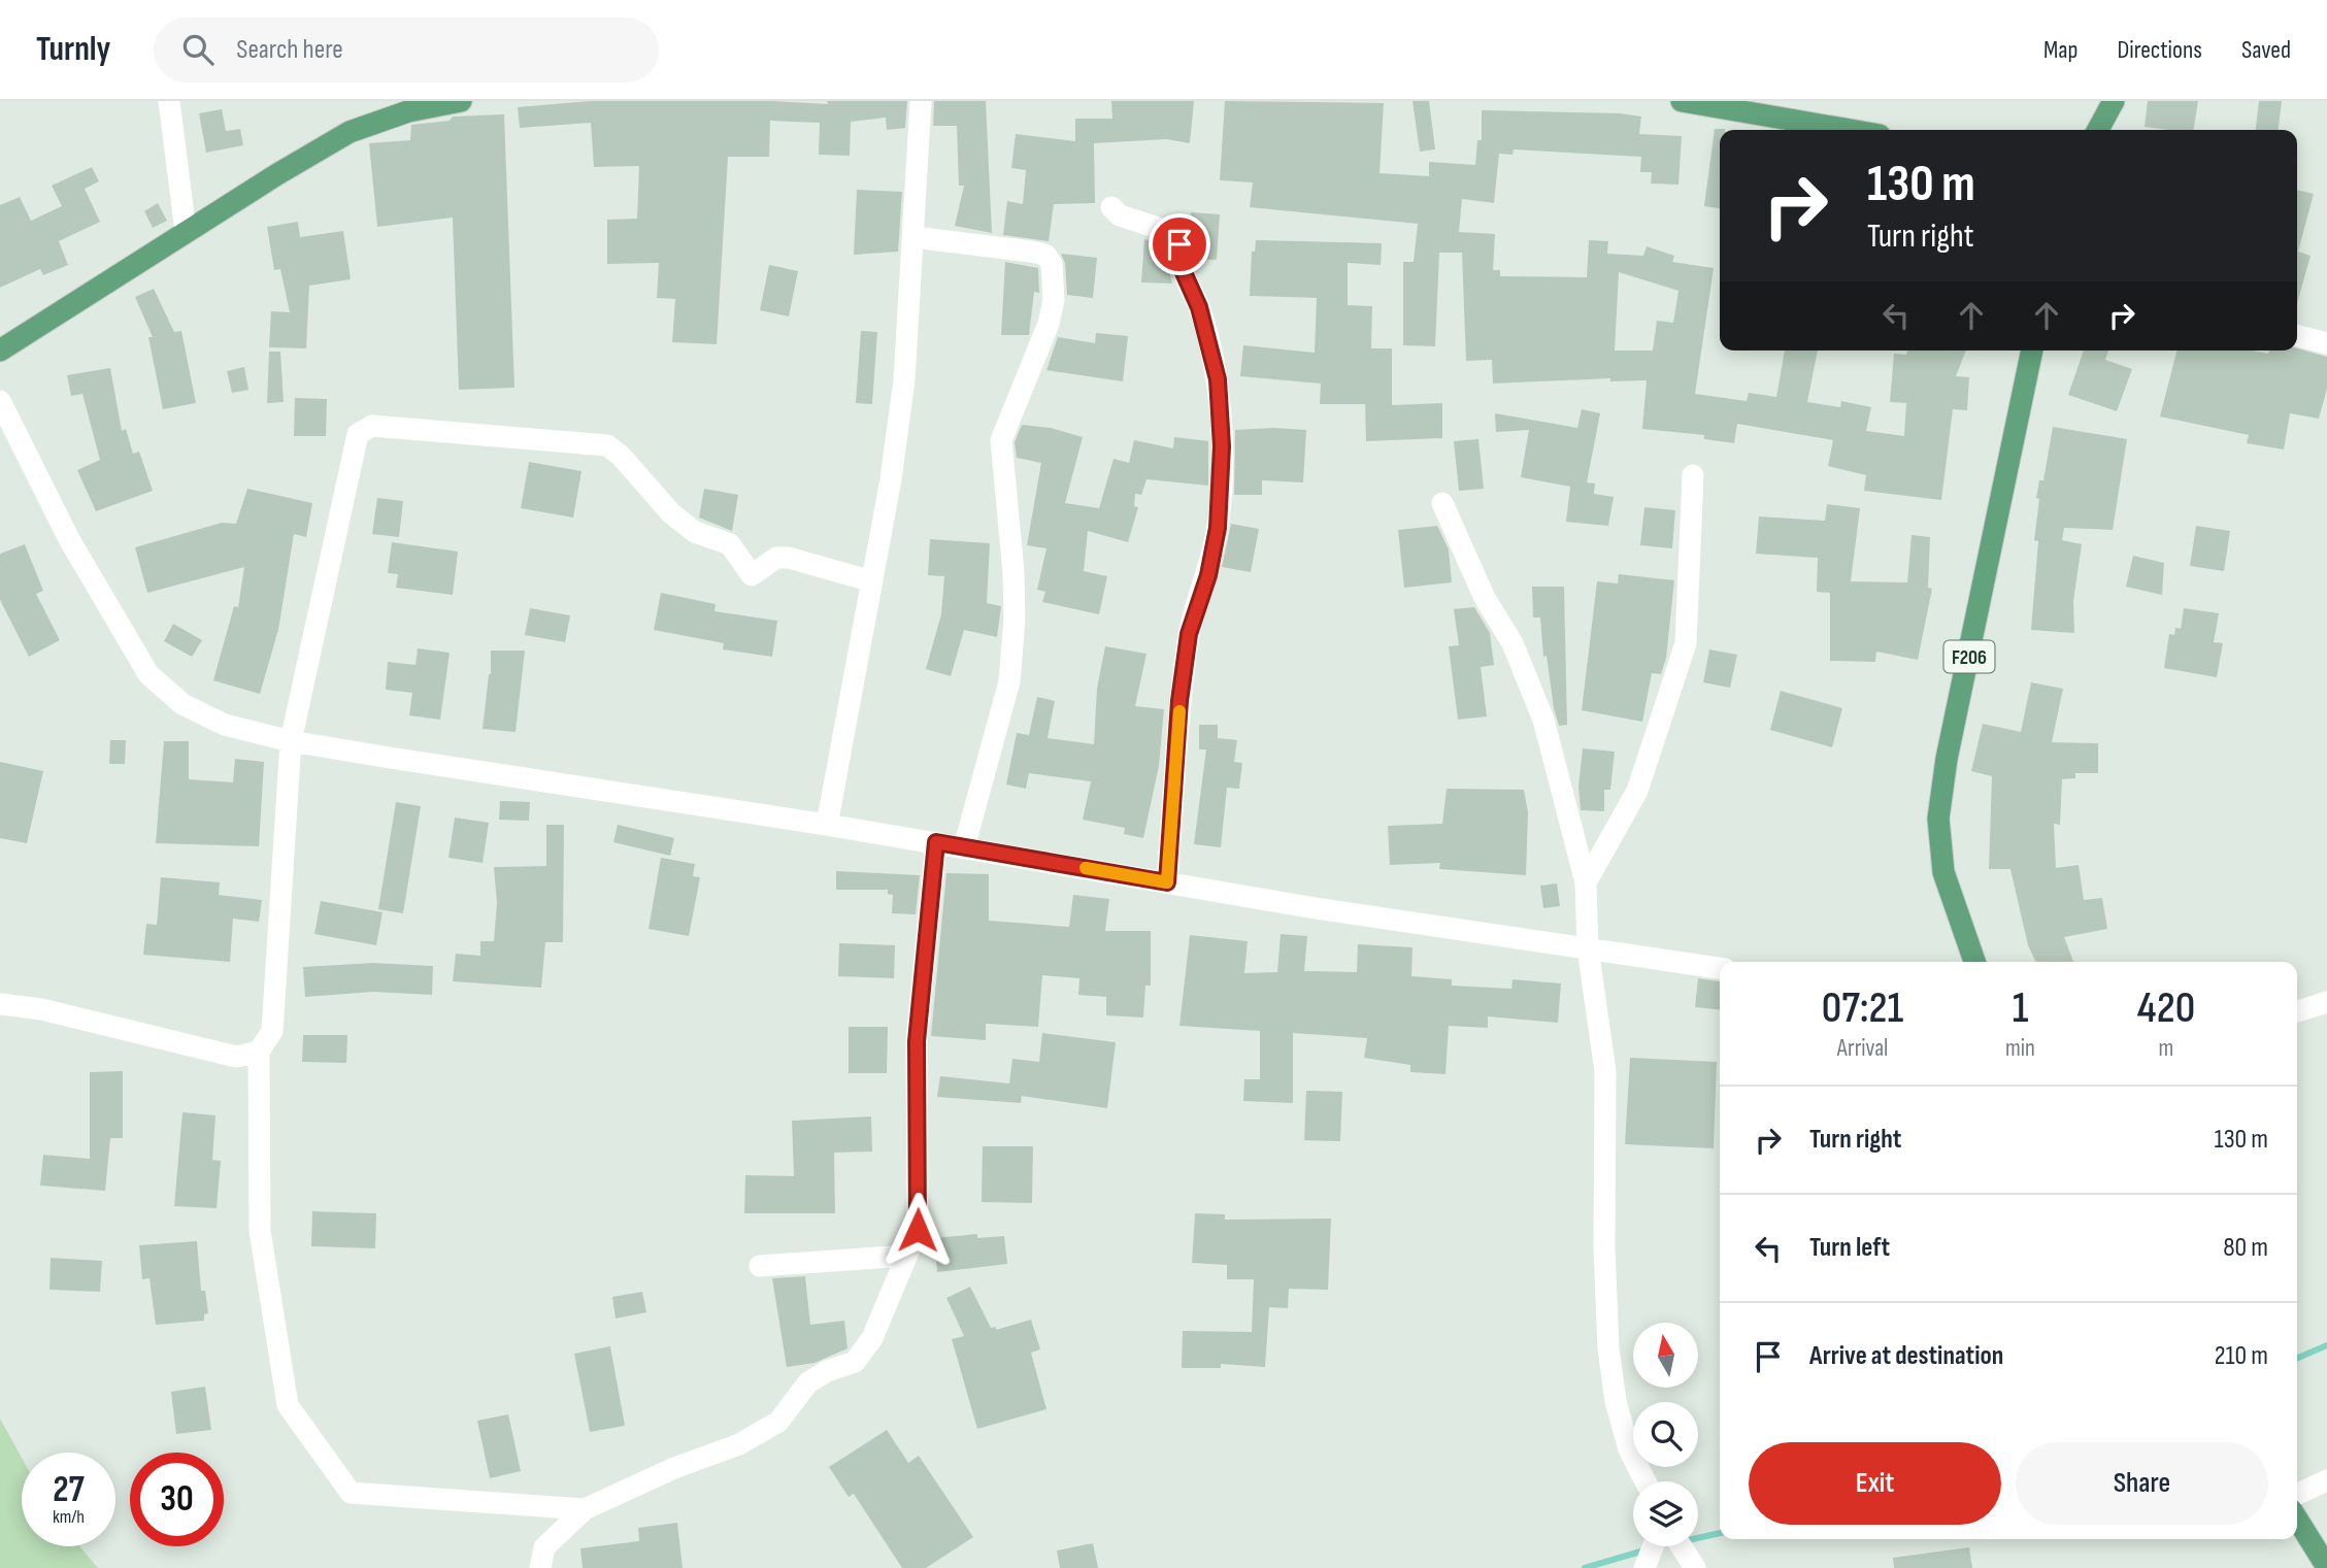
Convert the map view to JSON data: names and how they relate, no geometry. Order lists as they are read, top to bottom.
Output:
{
  "streets": {
    "main road": ["F206"]
  },
  "north": "top",
  "page": {
    "header": "Turnly",
    "search": "Search here",
    "nav": ["Map", "Directions", "Saved"],
    "turn": ["130 m", "Turn right"],
    "eta": [
      "07:21",
      "Arrival",
      "1",
      "min",
      "420",
      "m"
    ],
    "list": [
      {
        "name": "Turn right",
        "value": "130 m"
      },
      {
        "name": "Turn left",
        "value": "80 m"
      },
      {
        "name": "Arrive at destination",
        "value": "210 m"
      }
    ],
    "buttons": ["Exit", "Share"],
    "speed": "27 km/h",
    "limit": "30"
  }
}
